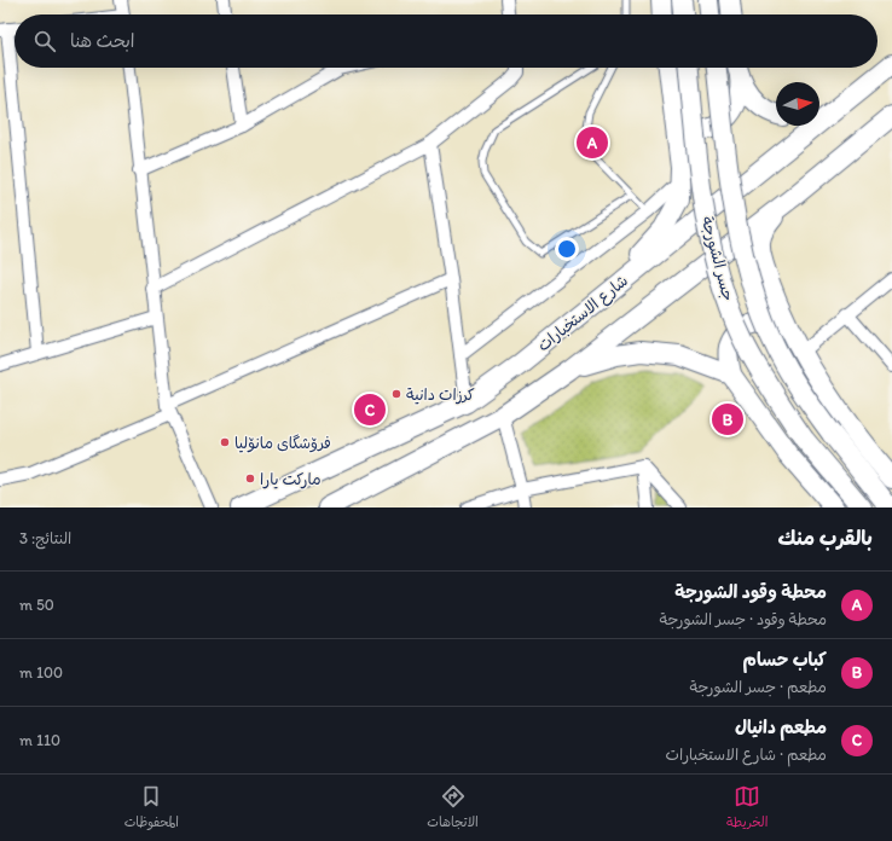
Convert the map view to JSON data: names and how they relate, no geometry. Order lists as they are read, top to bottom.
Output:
{
  "streets": {
    "main road": ["جسر الشورجة", "شارع الاستخبارات"]
  },
  "places": ["كرزات دانية", "فرۆشگای مانۆلیا", "ماركت يارا"],
  "north": "right",
  "page": {
    "search": "ابحث هنا",
    "pins": ["A", "C", "B"],
    "heading": ["بالقرب منك", "النتائج: 3"],
    "list": [
      {
        "mark": "A",
        "name": "محطة وقود الشورجة",
        "note": "محطة وقود · جسر الشورجة",
        "value": "50 m"
      },
      {
        "mark": "B",
        "name": "كباب حسام",
        "note": "مطعم · جسر الشورجة",
        "value": "100 m"
      },
      {
        "mark": "C",
        "name": "مطعم دانيال",
        "note": "مطعم · شارع الاستخبارات",
        "value": "110 m"
      }
    ],
    "nav": ["الخريطة", "الاتجاهات", "المحفوظات"]
  }
}
